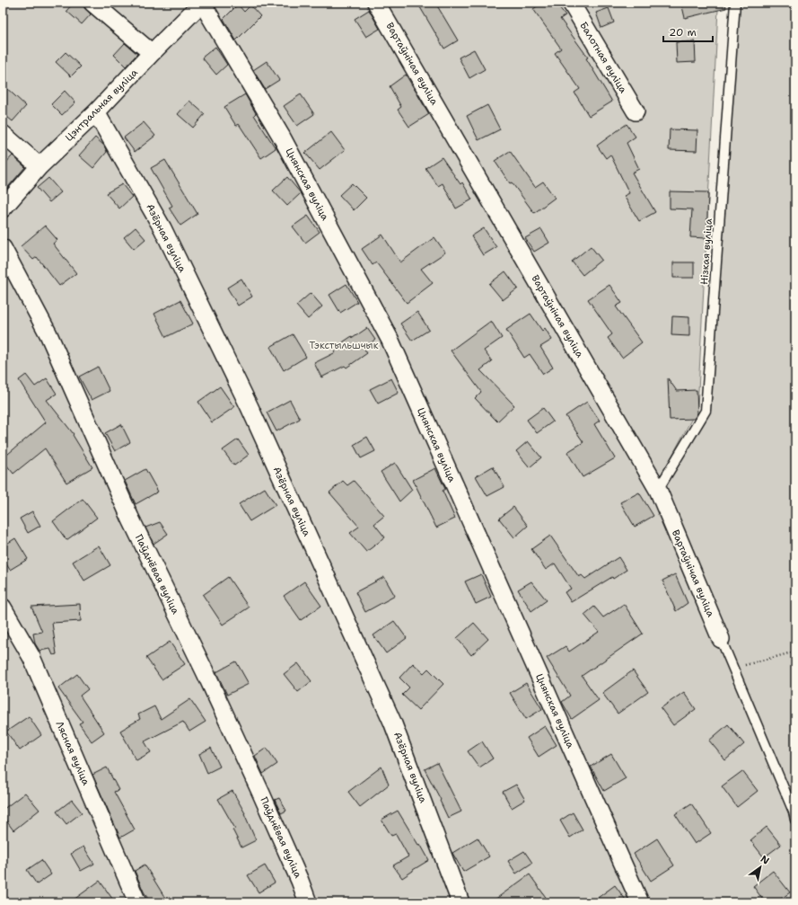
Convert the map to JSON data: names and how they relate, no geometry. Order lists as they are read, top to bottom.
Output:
{
  "streets": {
    "street": [
      "Балотная вуліца",
      "Вартаўнічая вуліца",
      "Цэнтральная вуліца",
      "Цнянская вуліца",
      "Азёрная вуліца",
      "Паўднёвая вуліца",
      "Лясная вуліца"
    ],
    "lane": ["Нізкая вуліца"]
  },
  "crossings": [
    ["Вартаўнічая вуліца", "Нізкая вуліца"],
    ["Цэнтральная вуліца", "Цнянская вуліца"],
    ["Цэнтральная вуліца", "Азёрная вуліца"]
  ],
  "parks": ["Тэкстыльшчык"],
  "scale_bar": "20 m",
  "north": "top right"
}
